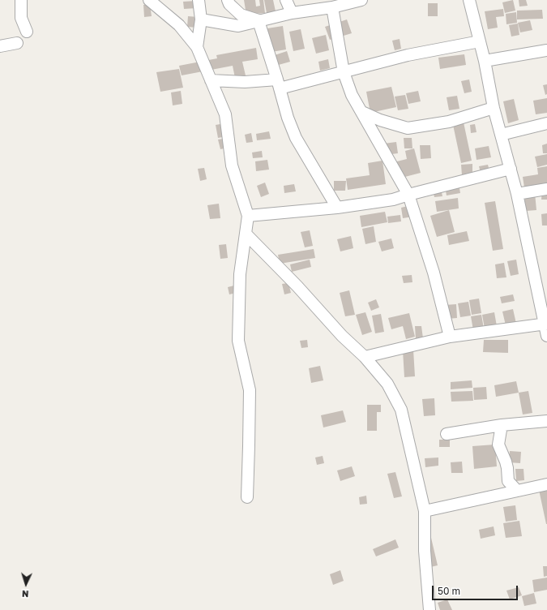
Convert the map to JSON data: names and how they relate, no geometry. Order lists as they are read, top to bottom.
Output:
{
  "scale_bar": "50 m",
  "north": "bottom"
}
